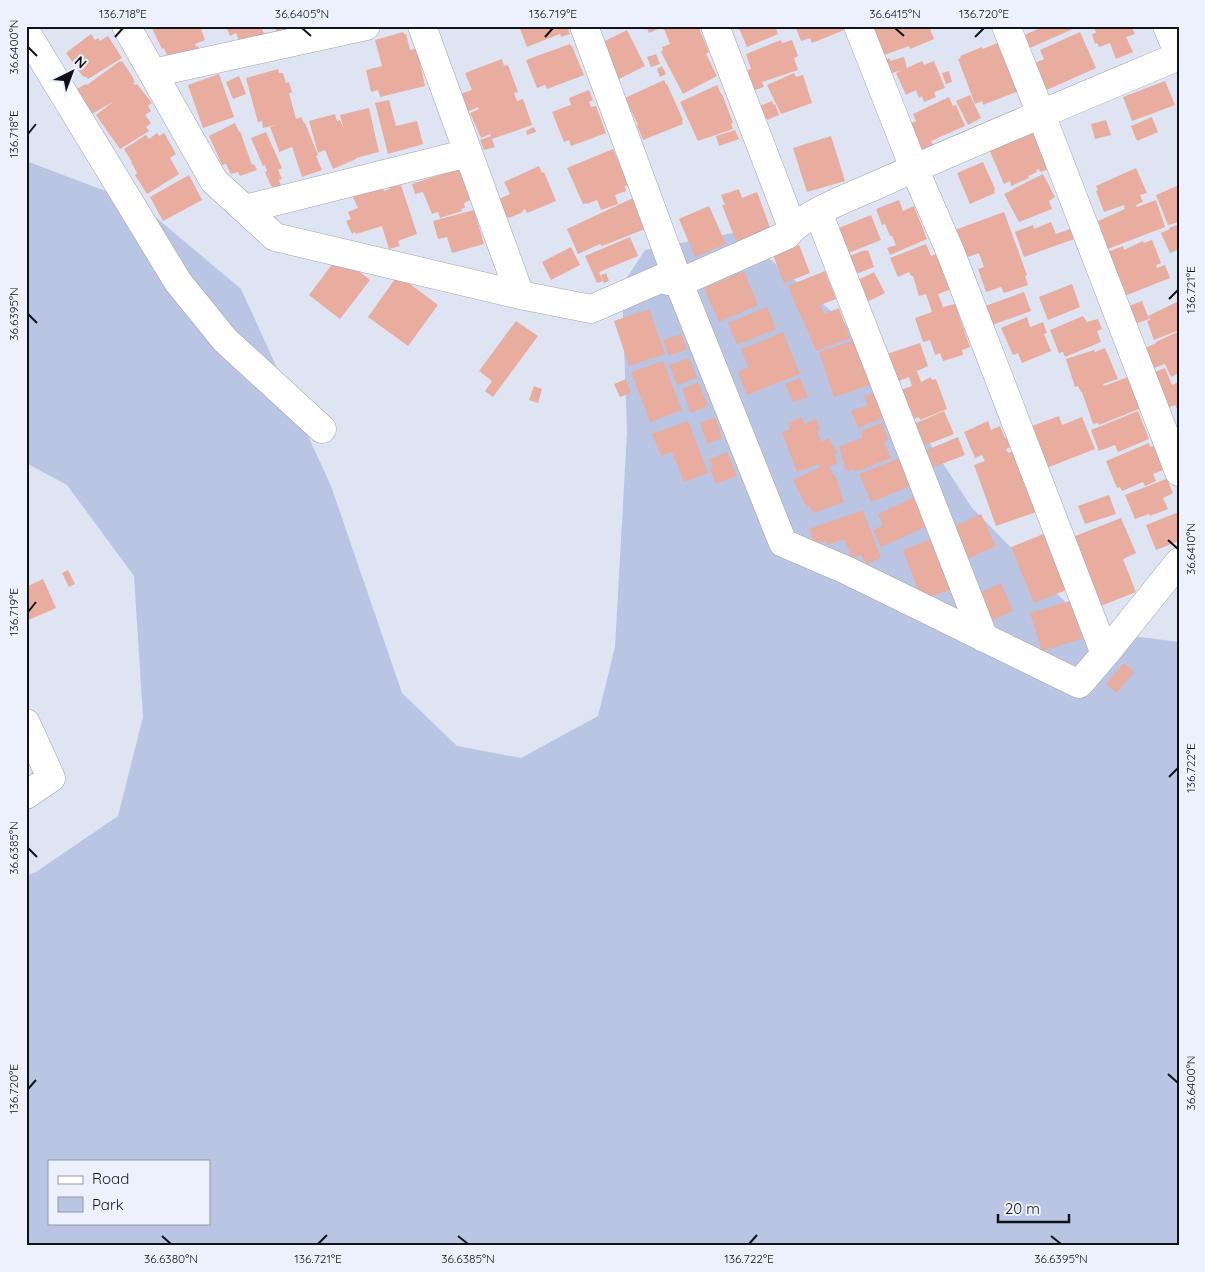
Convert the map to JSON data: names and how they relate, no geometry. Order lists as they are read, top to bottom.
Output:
{
  "legend": ["Road", "Park"],
  "scale_bar": "20 m",
  "north": "top right",
  "coordinates": [
    "136.718°E",
    "36.6405°N",
    "136.719°E",
    "36.6415°N",
    "136.720°E",
    "36.6400°N",
    "136.721°E",
    "36.6395°N",
    "36.6410°N",
    "136.722°E",
    "36.6385°N",
    "36.6380°N"
  ]
}
